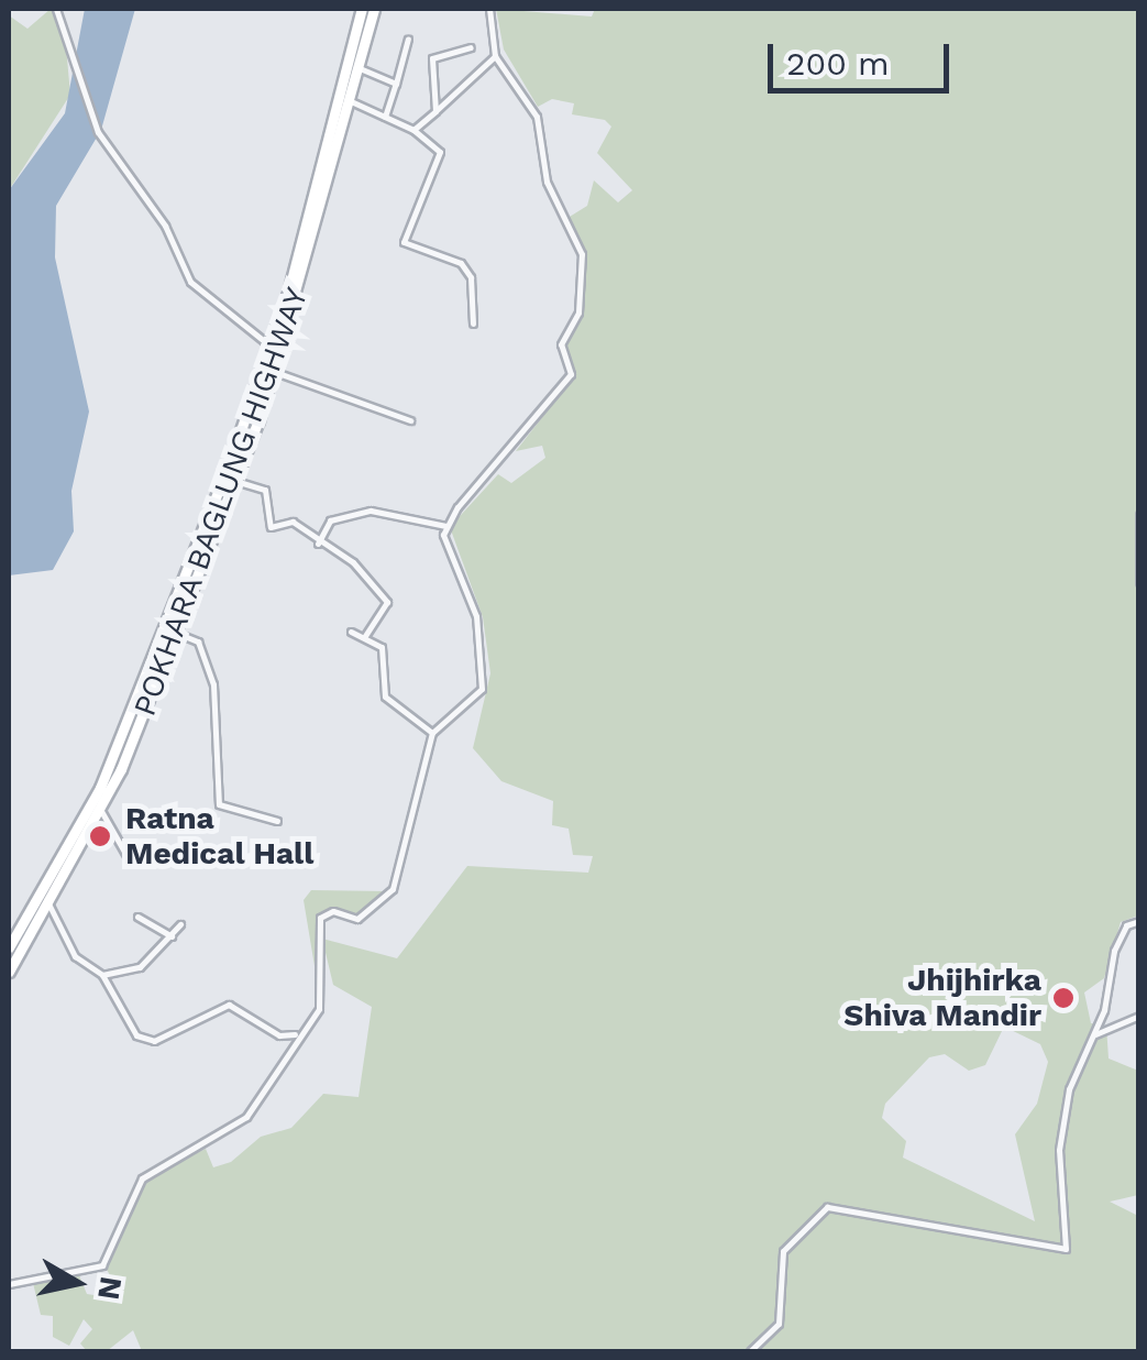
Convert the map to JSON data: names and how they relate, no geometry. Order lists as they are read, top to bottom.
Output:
{
  "streets": {
    "highway": ["POKHARA BAGLUNG HIGHWAY"]
  },
  "places": ["Ratna Medical Hall", "Jhijhirka Shiva Mandir"],
  "scale_bar": "200 m",
  "north": "right"
}
